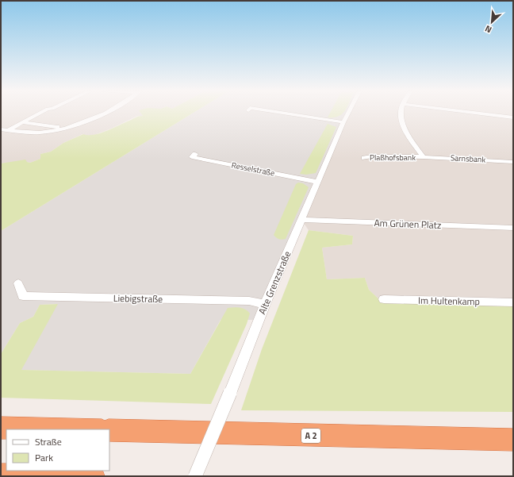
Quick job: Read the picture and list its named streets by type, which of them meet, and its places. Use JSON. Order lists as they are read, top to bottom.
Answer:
{
  "streets": {
    "highway": ["A 2"],
    "street": [
      "Plaßhofsbank",
      "Sarnsbank",
      "Resselstraße",
      "Am Grünen Platz",
      "Alte Grenzstraße",
      "Liebigstraße",
      "Im Hultenkamp"
    ]
  },
  "crossings": [
    ["Plaßhofsbank", "Sarnsbank"],
    ["Resselstraße", "Alte Grenzstraße"],
    ["Am Grünen Platz", "Alte Grenzstraße"],
    ["Alte Grenzstraße", "Liebigstraße"]
  ],
  "legend": ["Straße", "Park"],
  "north": "bottom left"
}
